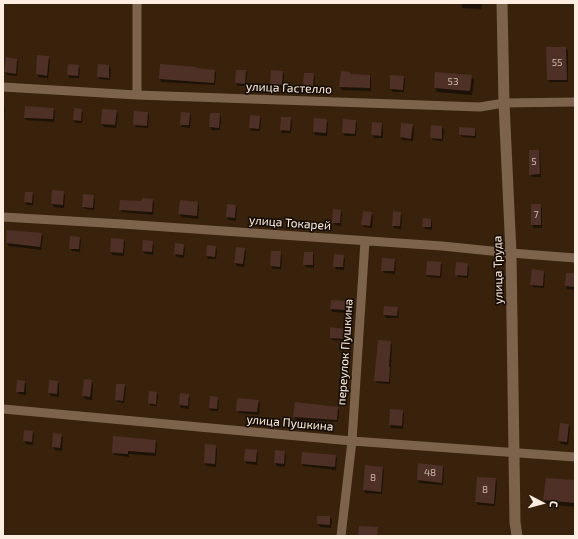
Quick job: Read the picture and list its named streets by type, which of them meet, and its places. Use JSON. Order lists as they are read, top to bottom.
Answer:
{
  "streets": {
    "street": [
      "улица Гастелло",
      "улица Токарей",
      "улица Труда",
      "переулок Пушкина",
      "улица Пушкина"
    ]
  },
  "crossings": [
    ["улица Гастелло", "улица Труда"],
    ["улица Токарей", "улица Труда"],
    ["улица Токарей", "переулок Пушкина"],
    ["улица Труда", "улица Пушкина"],
    ["переулок Пушкина", "улица Пушкина"]
  ],
  "house_numbers": [
    "55",
    "53",
    "5",
    "7",
    "48",
    "8",
    "8"
  ],
  "north": "right"
}
